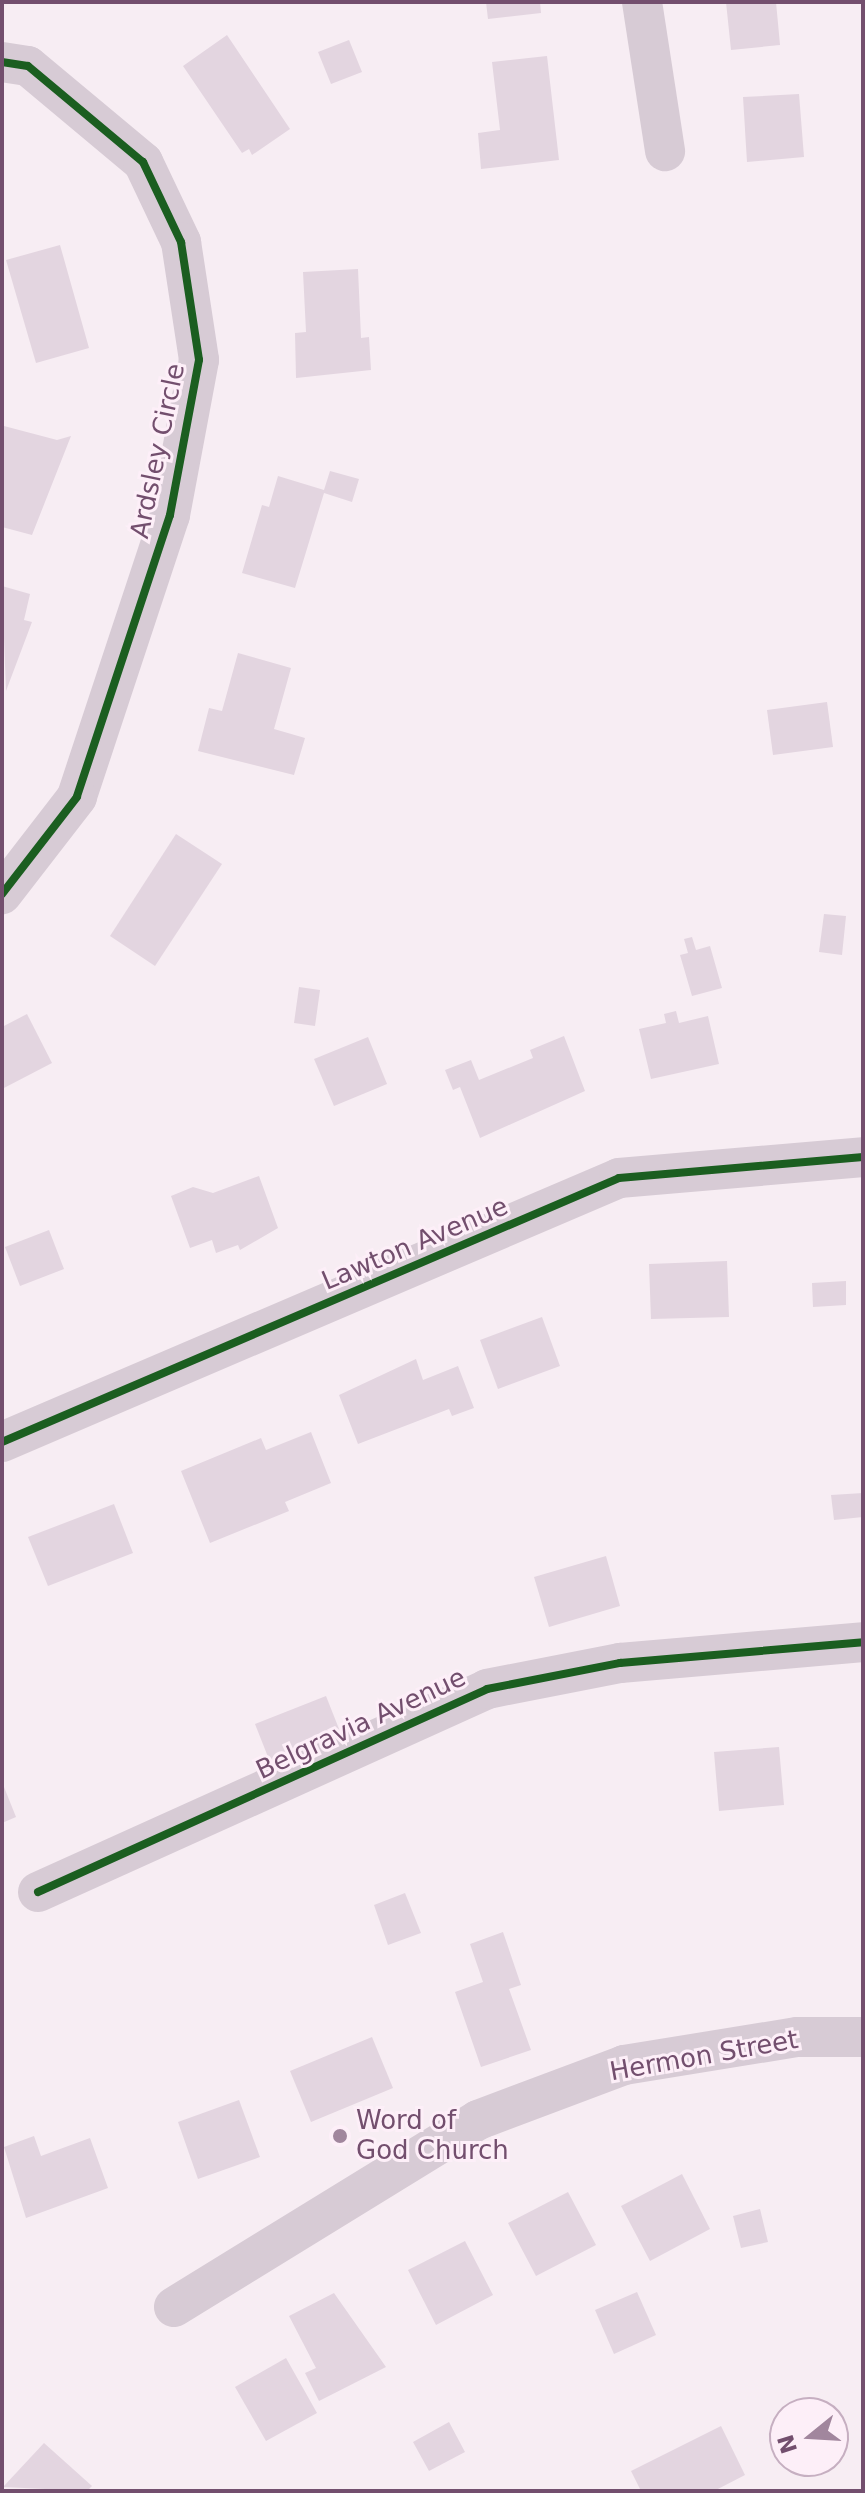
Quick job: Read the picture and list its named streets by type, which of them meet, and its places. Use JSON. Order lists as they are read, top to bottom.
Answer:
{
  "streets": {
    "street": [
      "Ardsley Circle",
      "Lawton Avenue",
      "Belgravia Avenue",
      "Hermon Street"
    ]
  },
  "places": ["Word of God Church"],
  "north": "left"
}
